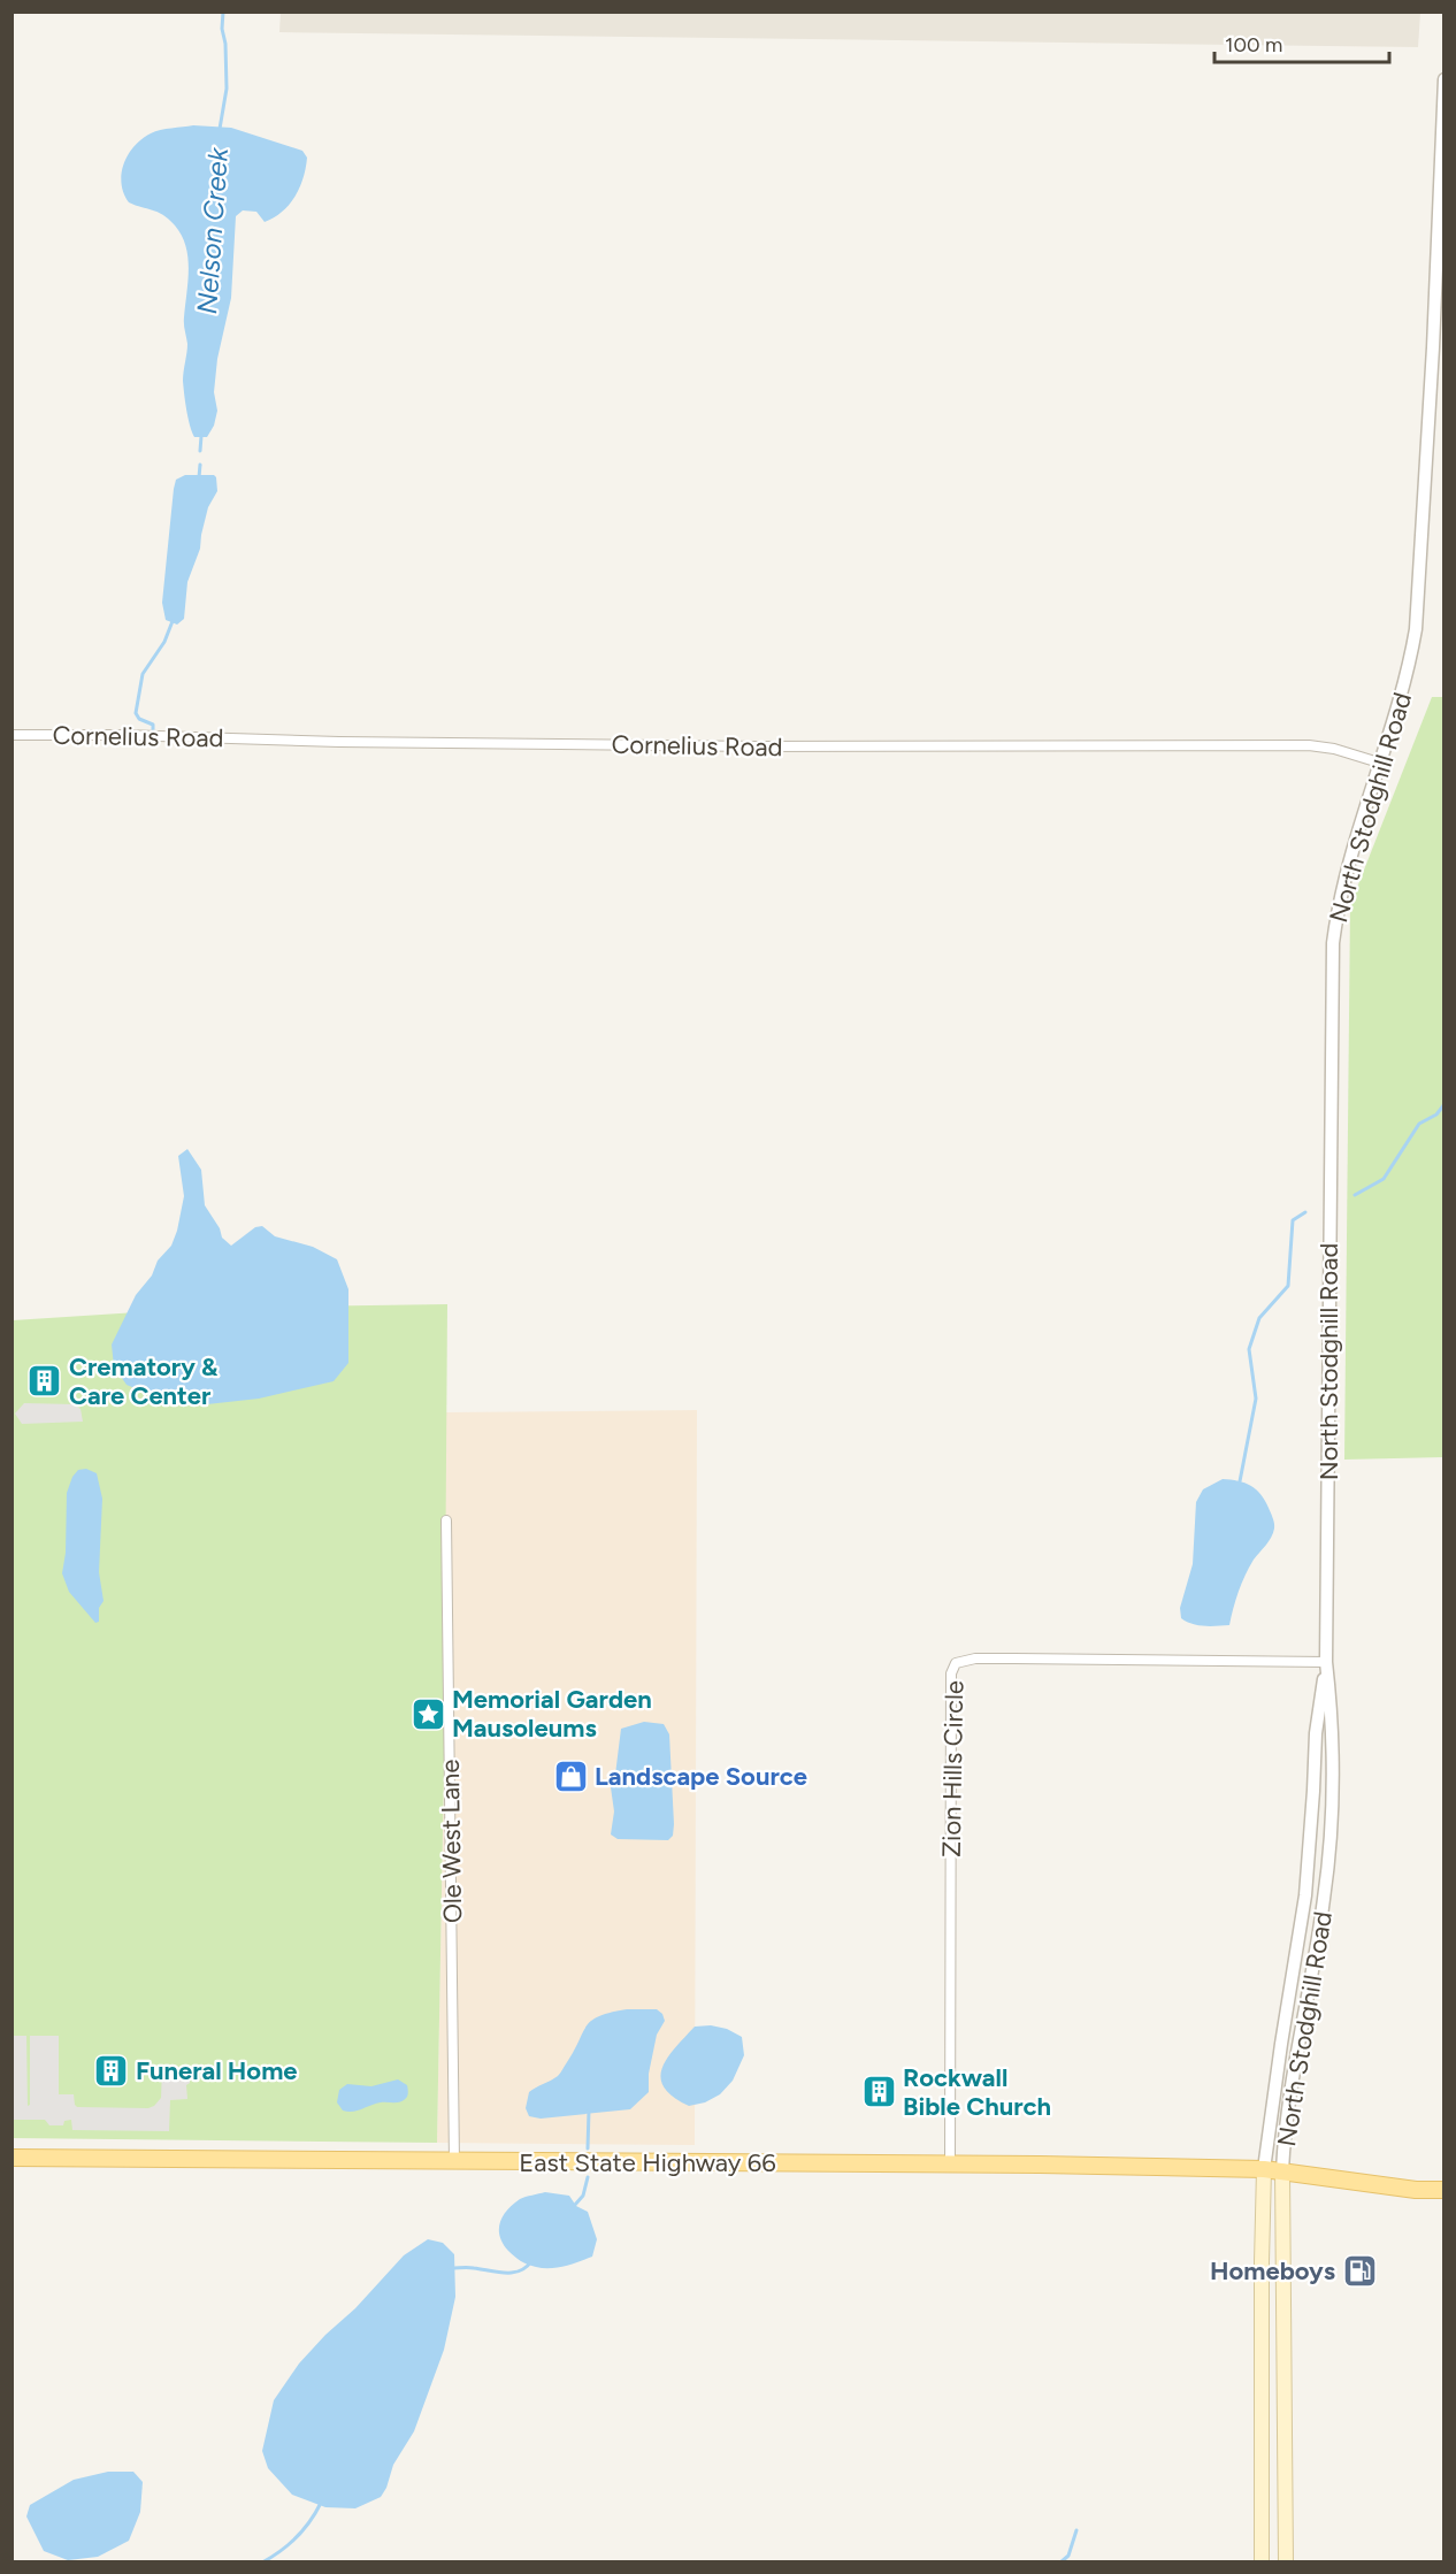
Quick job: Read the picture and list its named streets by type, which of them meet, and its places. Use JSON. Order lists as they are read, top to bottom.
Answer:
{
  "streets": {
    "main road": ["North Stodghill Road", "East State Highway 66"],
    "street": ["Cornelius Road", "Zion Hills Circle", "Ole West Lane"]
  },
  "crossings": [
    ["Cornelius Road", "North Stodghill Road"],
    ["North Stodghill Road", "Zion Hills Circle"],
    ["North Stodghill Road", "East State Highway 66"],
    ["Zion Hills Circle", "East State Highway 66"],
    ["Ole West Lane", "East State Highway 66"]
  ],
  "water": ["Nelson Creek"],
  "places": {
    "building": ["Crematory & Care Center", "Funeral Home", "Rockwall Bible Church"],
    "place": ["Memorial Garden Mausoleums"],
    "shop": ["Landscape Source"],
    "fuel station": ["Homeboys"]
  },
  "scale_bar": "100 m"
}
